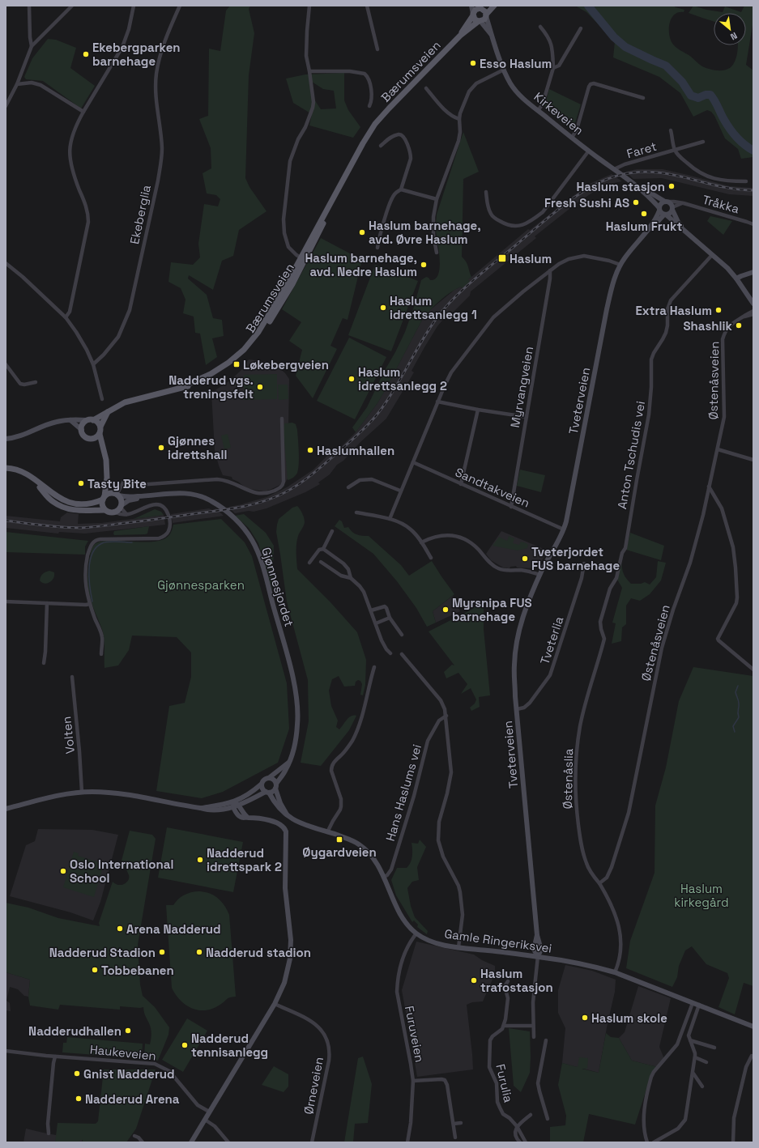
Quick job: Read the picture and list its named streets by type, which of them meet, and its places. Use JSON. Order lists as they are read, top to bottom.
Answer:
{
  "streets": {
    "main road": [
      "Bærumsveien",
      "Kirkeveien",
      "Tveterveien",
      "Gjønnesjordet",
      "Gamle Ringeriksvei"
    ],
    "street": [
      "Faret",
      "Tråkka",
      "Ekeberglia",
      "Østenåsveien",
      "Myrvangveien",
      "Anton Tschudis vei",
      "Sandtakveien",
      "Tveterlia",
      "Volten",
      "Østenåslia",
      "Hans Haslums vei",
      "Furuveien",
      "Haukeveien",
      "Furulia",
      "Ørneveien"
    ]
  },
  "crossings": [
    ["Bærumsveien", "Kirkeveien"],
    ["Kirkeveien", "Faret"],
    ["Kirkeveien", "Tråkka"],
    ["Kirkeveien", "Tveterveien"],
    ["Tråkka", "Tveterveien"],
    ["Østenåsveien", "Østenåslia"],
    ["Myrvangveien", "Sandtakveien"],
    ["Tveterveien", "Sandtakveien"],
    ["Tveterveien", "Tveterlia"],
    ["Tveterveien", "Gamle Ringeriksvei"],
    ["Anton Tschudis vei", "Østenåslia"],
    ["Gjønnesjordet", "Gamle Ringeriksvei"],
    ["Hans Haslums vei", "Gamle Ringeriksvei"],
    ["Gamle Ringeriksvei", "Furuveien"]
  ],
  "parks": ["Gjønnesparken", "Haslum kirkegård"],
  "places": {
    "other": [
      "Ekebergparken barnehage",
      "Esso Haslum",
      "Haslum stasjon",
      "Fresh Sushi AS",
      "Haslum Frukt",
      "Haslum barnehage, avd. Øvre Haslum",
      "Haslum barnehage, avd. Nedre Haslum",
      "Haslum idrettsanlegg 1",
      "Extra Haslum",
      "Shashlik",
      "Haslum idrettsanlegg 2",
      "Nadderud vgs. treningsfelt",
      "Gjønnes idrettshall",
      "Haslumhallen",
      "Tasty Bite",
      "Tveterjordet FUS barnehage",
      "Myrsnipa FUS barnehage",
      "Nadderud idrettspark 2",
      "Oslo International School",
      "Arena Nadderud",
      "Nadderud Stadion",
      "Nadderud stadion",
      "Tobbebanen",
      "Haslum trafostasjon",
      "Haslum skole",
      "Nadderudhallen",
      "Nadderud tennisanlegg",
      "Gnist Nadderud",
      "Nadderud Arena"
    ],
    "transit": ["Haslum", "Løkebergveien", "Øygardveien"]
  },
  "north": "bottom right"
}
